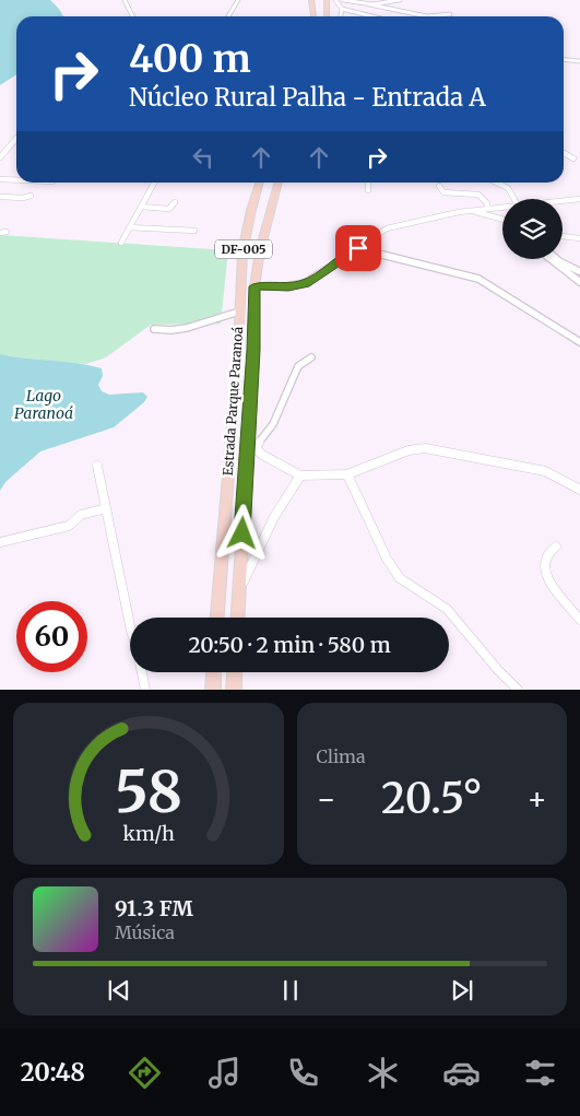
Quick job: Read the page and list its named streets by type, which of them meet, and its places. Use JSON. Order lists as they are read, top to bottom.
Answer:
{
  "streets": {
    "main road": ["DF-005", "Estrada Parque Paranoá"]
  },
  "water": ["Lago Paranoá"],
  "page": {
    "turn": ["400 m", "Núcleo Rural Palha - Entrada A"],
    "limit": "60",
    "trip": "20:50 · 2 min · 580 m",
    "tile": "Clima",
    "heat": ["−", "20.5°", "+"],
    "song": ["91.3 FM", "Música"],
    "tabs": "20:48",
    "gauge": ["58", "km/h"]
  }
}
